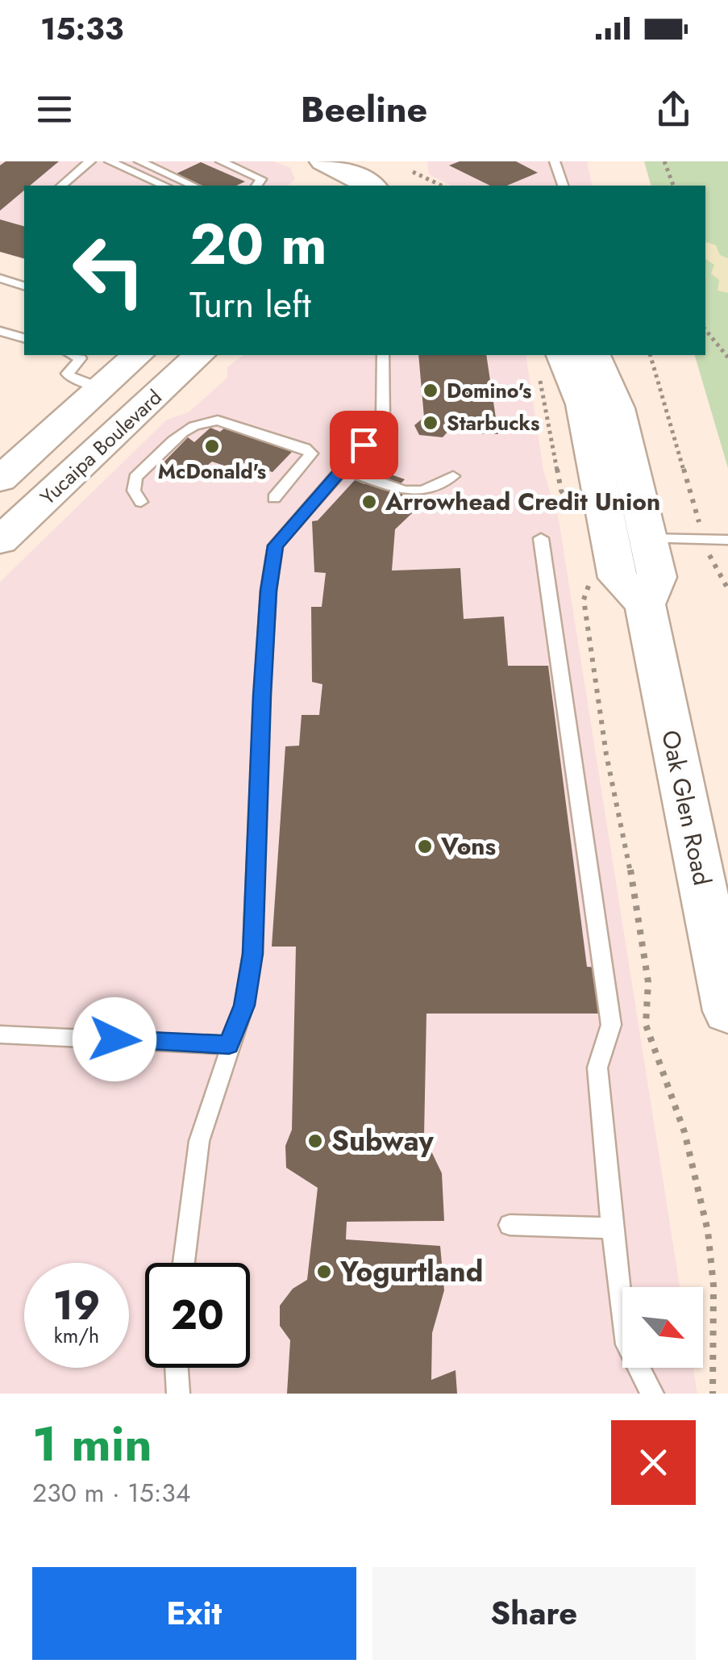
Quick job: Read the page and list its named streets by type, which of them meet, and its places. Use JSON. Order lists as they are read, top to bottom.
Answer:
{
  "streets": {
    "main road": ["Yucaipa Boulevard", "Oak Glen Road"]
  },
  "places": [
    "Domino's",
    "Starbucks",
    "McDonald's",
    "Arrowhead Credit Union",
    "Vons",
    "Subway",
    "Yogurtland"
  ],
  "north": "bottom right",
  "page": {
    "status": "15:33",
    "header": "Beeline",
    "turn": ["20 m", "Turn left"],
    "speed": "19 km/h",
    "limit": "20",
    "heading": ["1 min", "230 m · 15:34"],
    "buttons": ["Exit", "Share"]
  }
}
